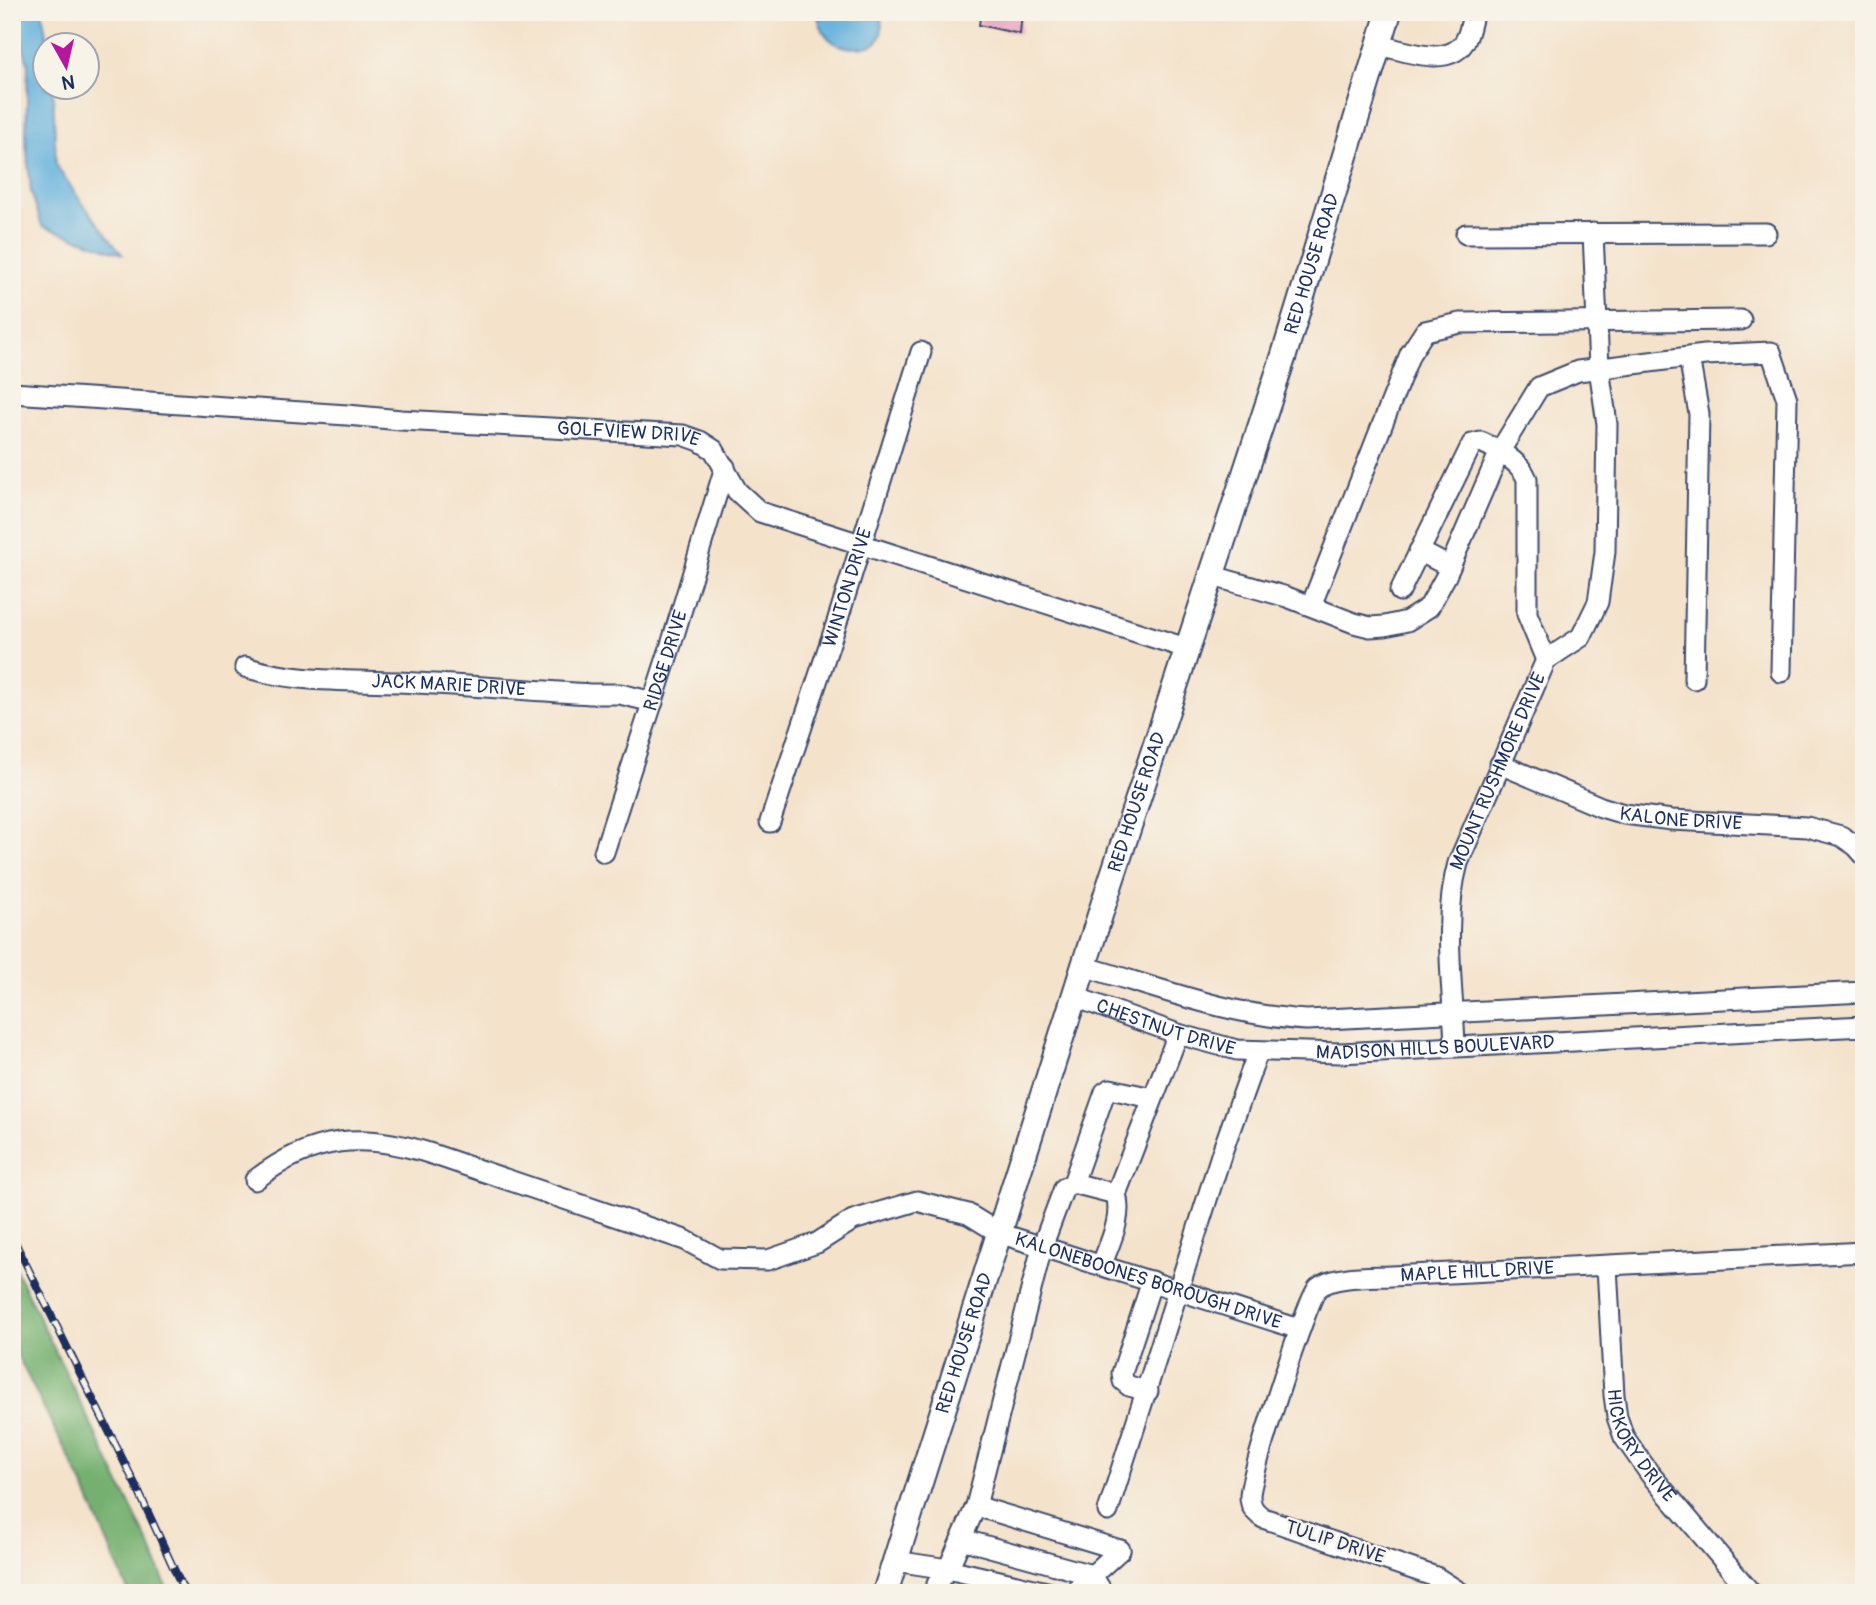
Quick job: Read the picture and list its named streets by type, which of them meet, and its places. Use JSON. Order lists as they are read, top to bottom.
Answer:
{
  "streets": {
    "main road": ["RED HOUSE ROAD"],
    "street": [
      "GOLFVIEW DRIVE",
      "WINTON DRIVE",
      "RIDGE DRIVE",
      "JACK MARIE DRIVE",
      "MOUNT RUSHMORE DRIVE",
      "KALONE DRIVE",
      "CHESTNUT DRIVE",
      "MADISON HILLS BOULEVARD",
      "MAPLE HILL DRIVE",
      "KALONEBOONES BOROUGH DRIVE",
      "HICKORY DRIVE",
      "TULIP DRIVE"
    ]
  },
  "crossings": [
    ["RED HOUSE ROAD", "GOLFVIEW DRIVE"],
    ["RED HOUSE ROAD", "CHESTNUT DRIVE"],
    ["RED HOUSE ROAD", "MADISON HILLS BOULEVARD"],
    ["RED HOUSE ROAD", "KALONEBOONES BOROUGH DRIVE"],
    ["GOLFVIEW DRIVE", "WINTON DRIVE"],
    ["GOLFVIEW DRIVE", "RIDGE DRIVE"],
    ["RIDGE DRIVE", "JACK MARIE DRIVE"],
    ["MOUNT RUSHMORE DRIVE", "KALONE DRIVE"],
    ["MOUNT RUSHMORE DRIVE", "MADISON HILLS BOULEVARD"],
    ["CHESTNUT DRIVE", "MADISON HILLS BOULEVARD"],
    ["MAPLE HILL DRIVE", "KALONEBOONES BOROUGH DRIVE"],
    ["MAPLE HILL DRIVE", "HICKORY DRIVE"],
    ["MAPLE HILL DRIVE", "TULIP DRIVE"]
  ],
  "north": "bottom"
}
